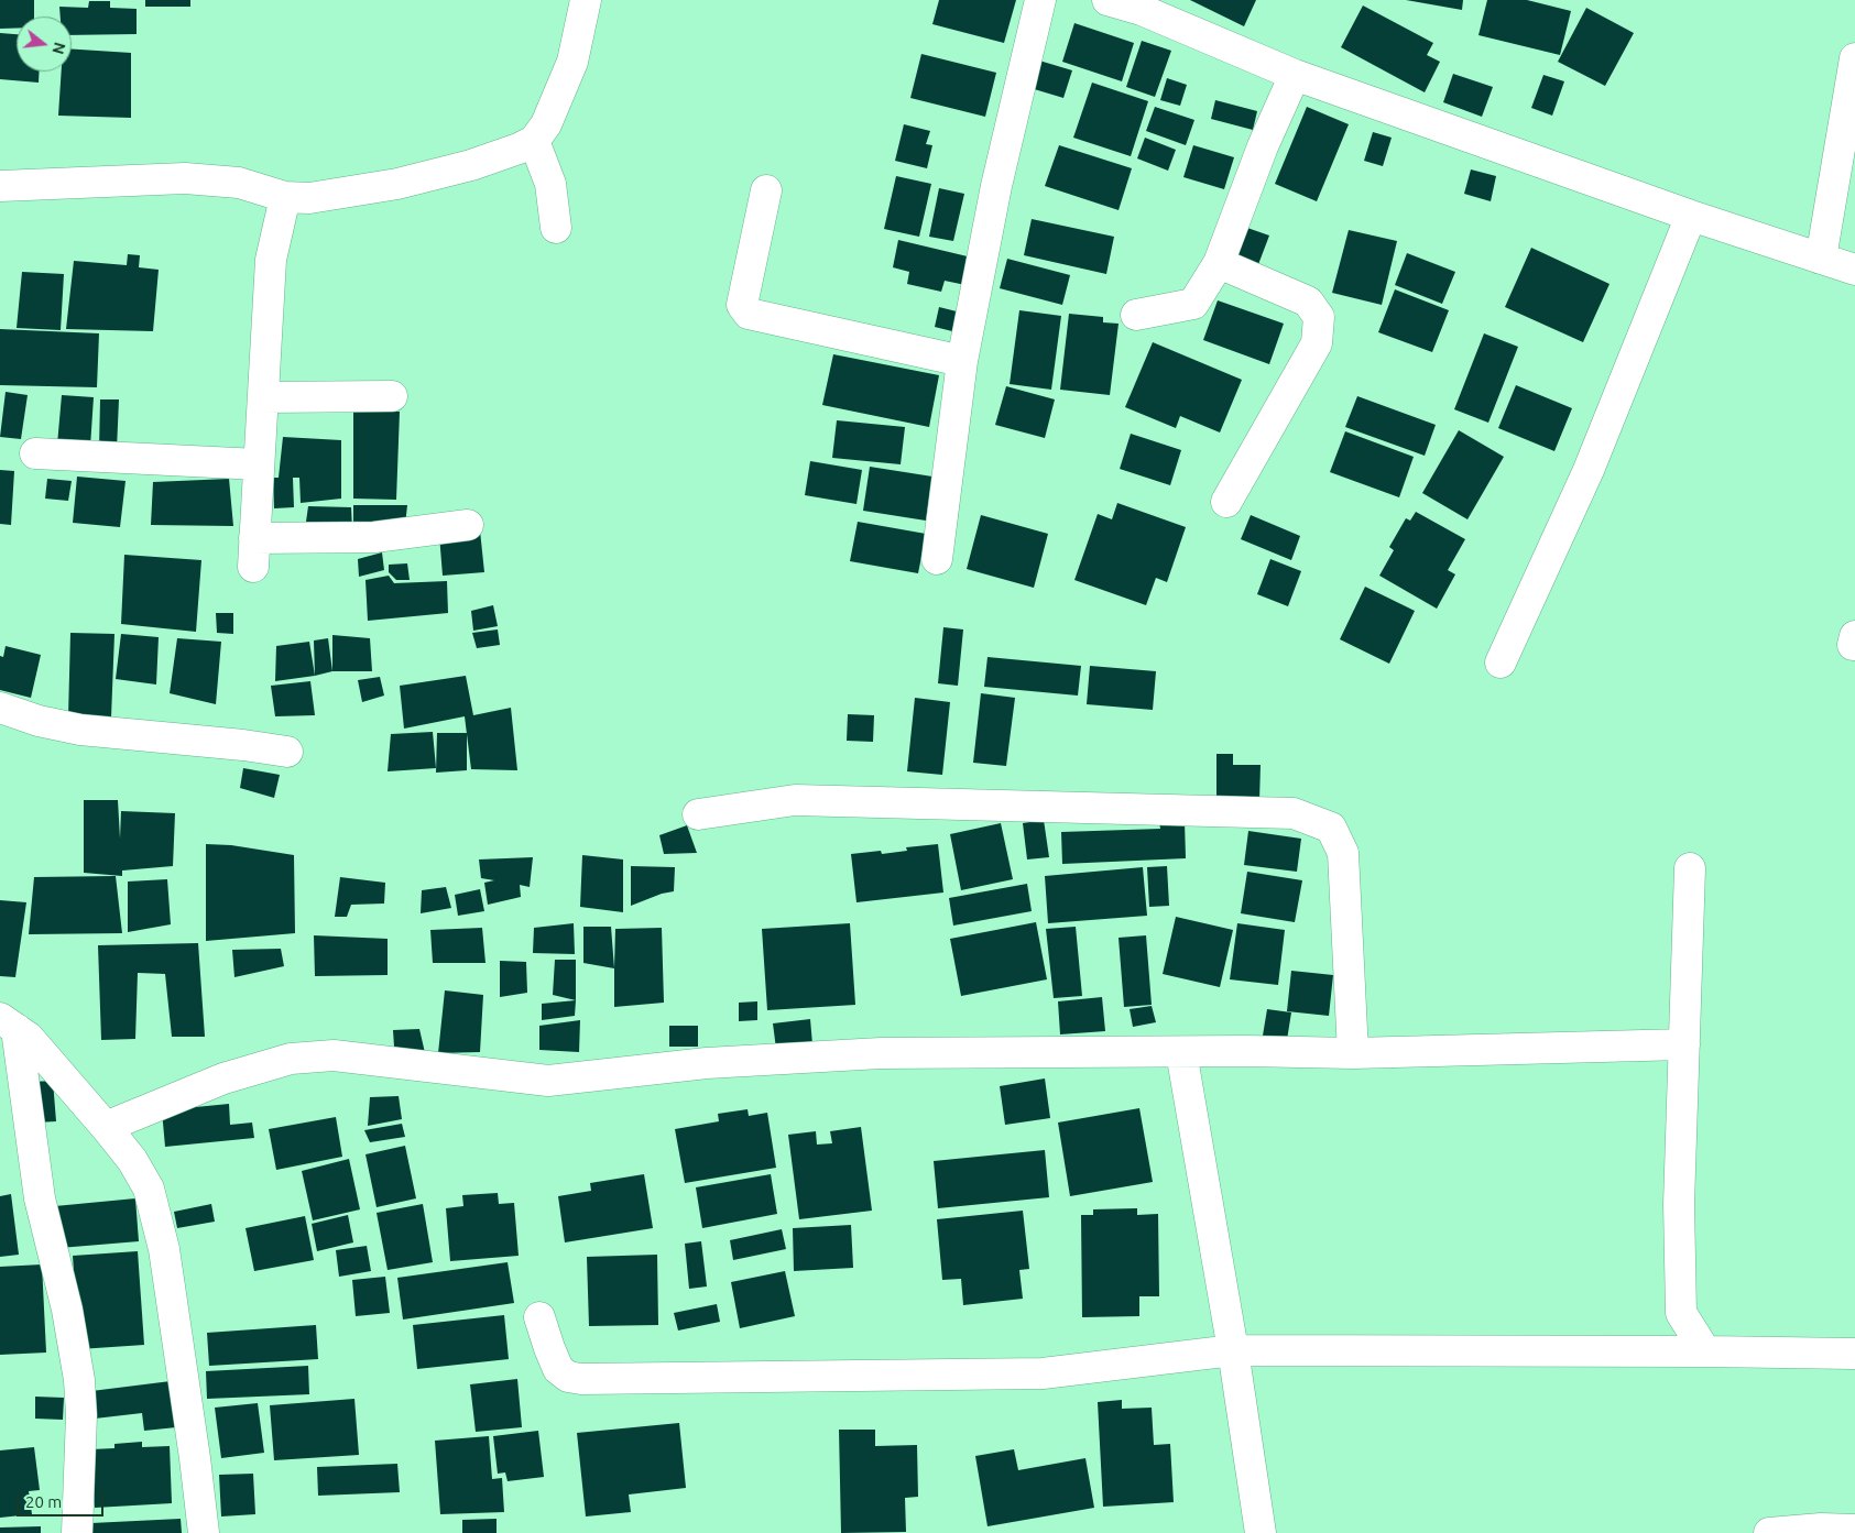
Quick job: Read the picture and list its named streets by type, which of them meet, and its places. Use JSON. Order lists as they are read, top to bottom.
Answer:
{
  "scale_bar": "20 m",
  "north": "right"
}
